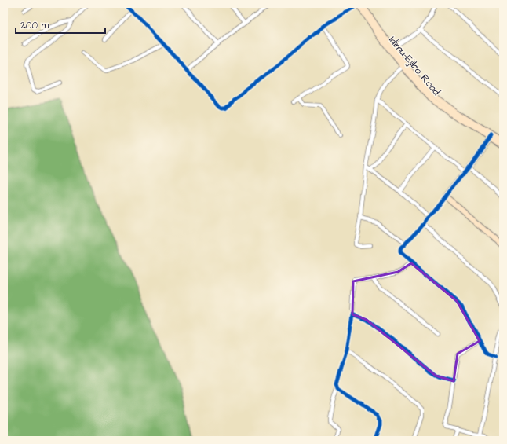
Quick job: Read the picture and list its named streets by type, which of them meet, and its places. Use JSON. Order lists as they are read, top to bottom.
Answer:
{
  "streets": {
    "main road": ["Idimu-Ejibo Road"]
  },
  "scale_bar": "200 m"
}
